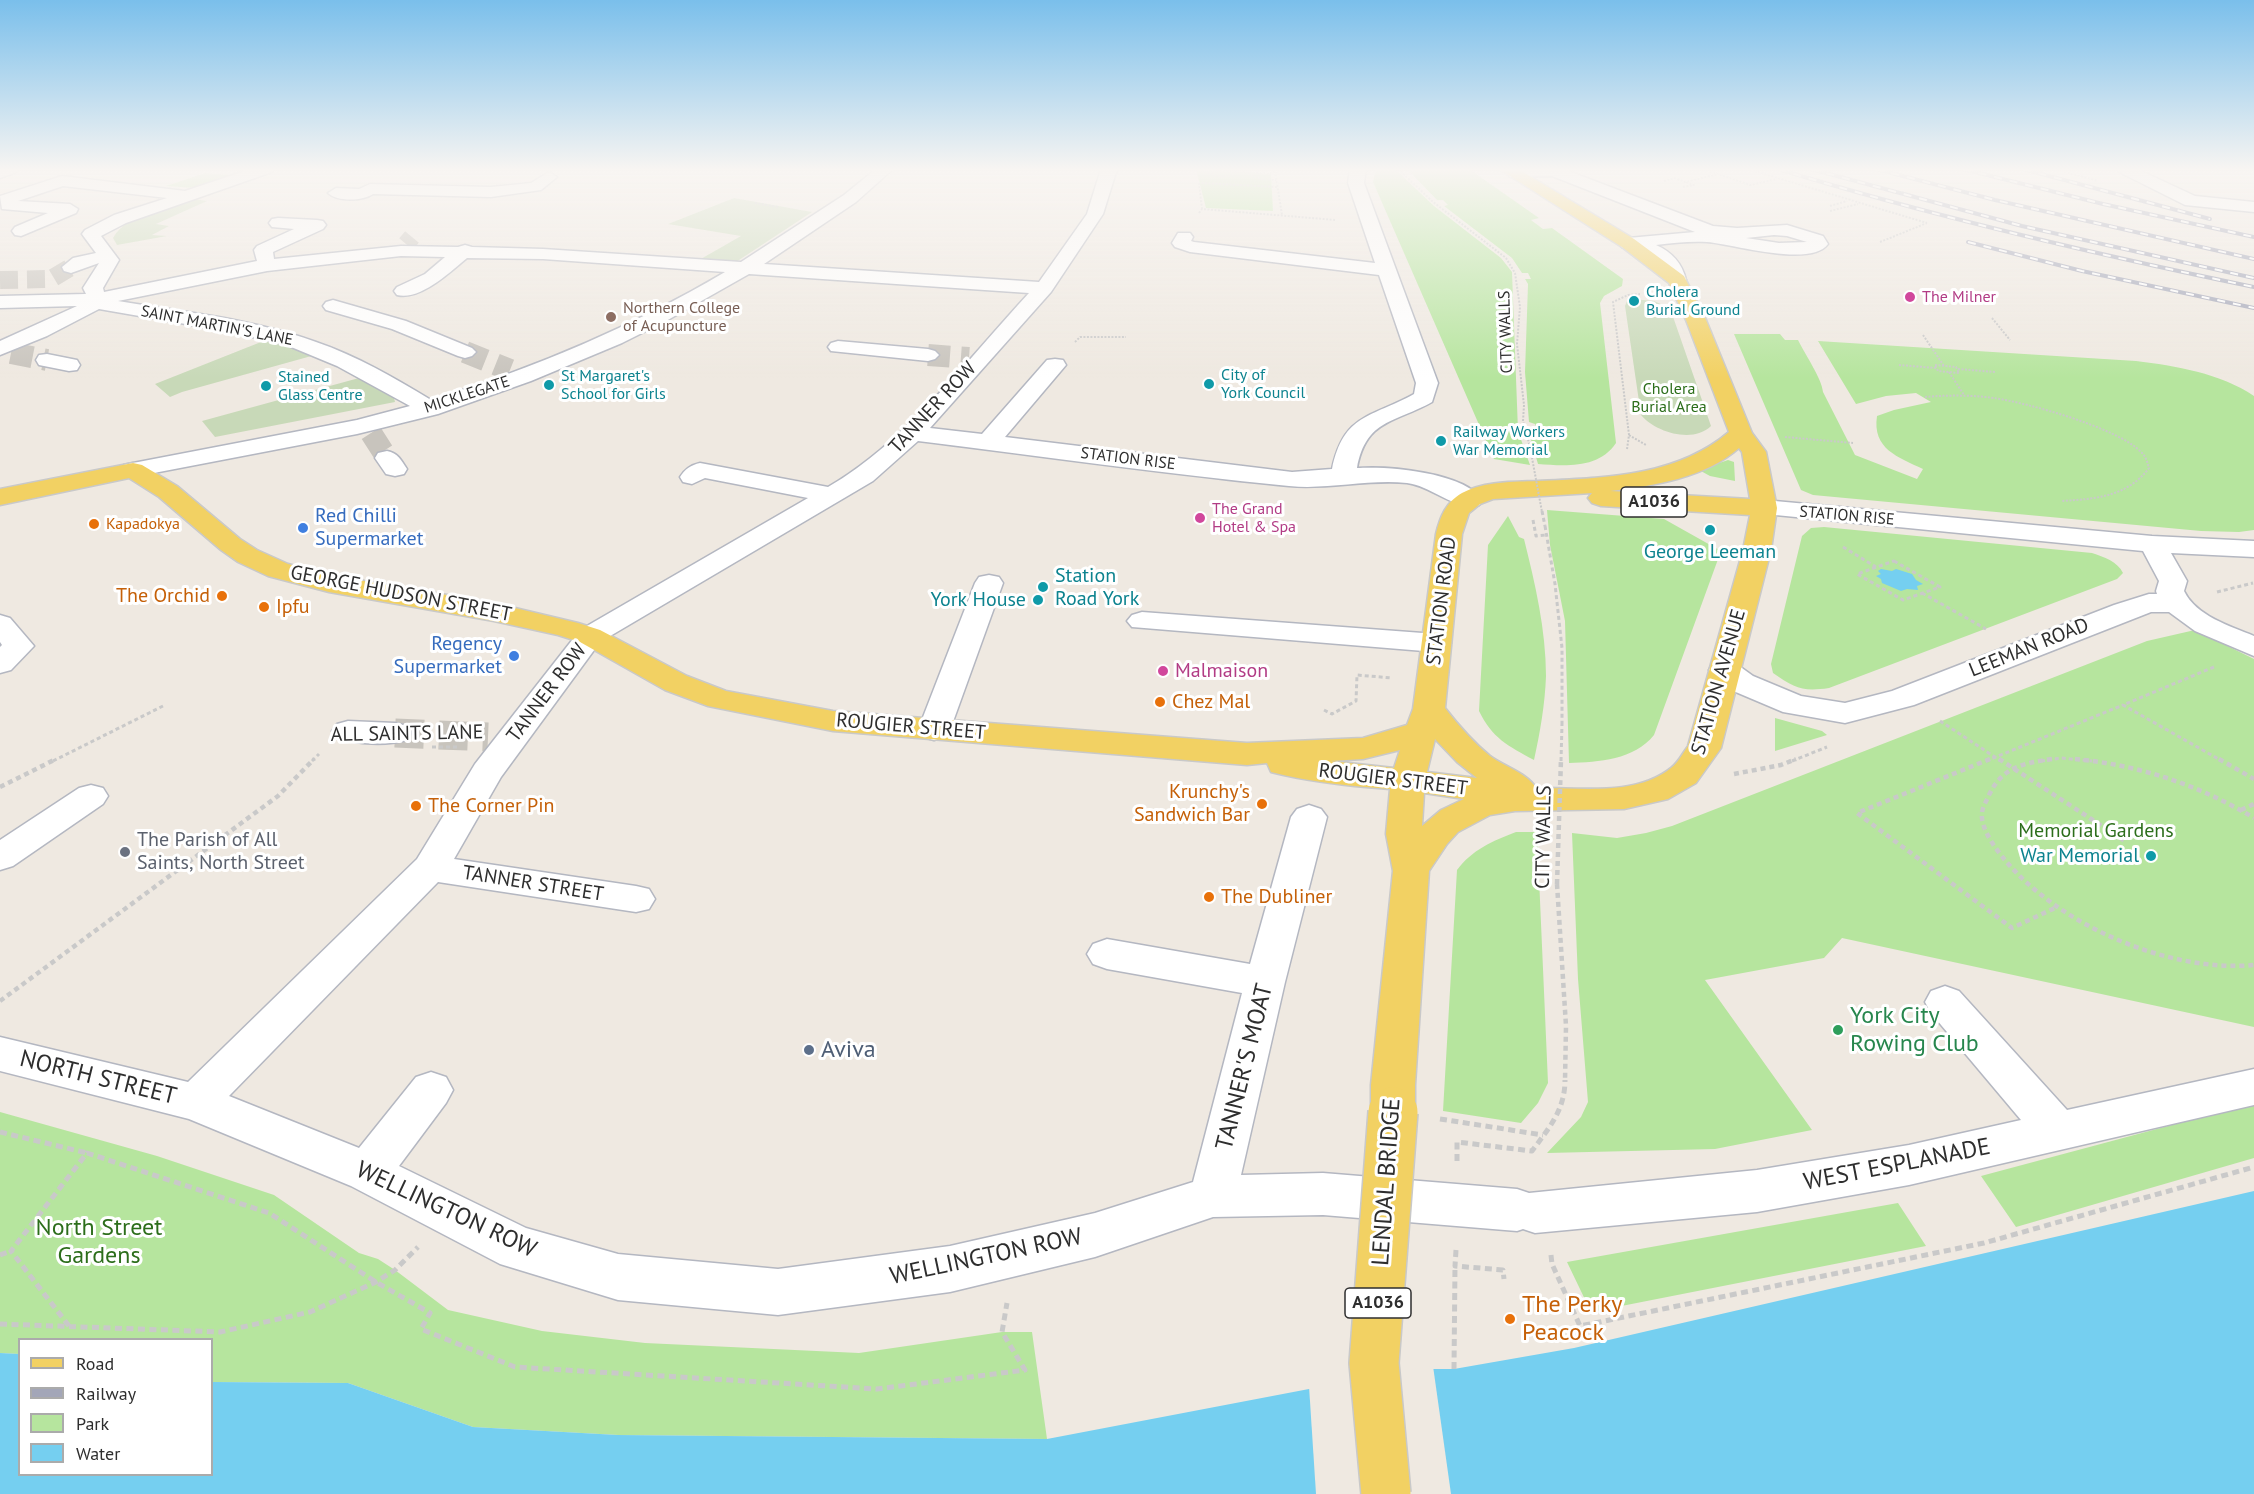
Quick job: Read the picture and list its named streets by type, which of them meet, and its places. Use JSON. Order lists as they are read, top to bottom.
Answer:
{
  "streets": {
    "main road": [
      "MICKLEGATE",
      "STATION RISE",
      "A1036",
      "GEORGE HUDSON STREET",
      "STATION ROAD",
      "STATION AVENUE",
      "ROUGIER STREET",
      "LENDAL BRIDGE"
    ],
    "street": [
      "SAINT MARTIN'S LANE",
      "TANNER ROW",
      "LEEMAN ROAD",
      "TANNER STREET",
      "TANNER'S MOAT",
      "NORTH STREET",
      "WEST ESPLANADE",
      "WELLINGTON ROW"
    ],
    "path": ["CITY WALLS", "ALL SAINTS LANE"]
  },
  "crossings": [
    ["SAINT MARTIN'S LANE", "MICKLEGATE"],
    ["MICKLEGATE", "GEORGE HUDSON STREET"],
    ["TANNER ROW", "STATION RISE"],
    ["TANNER ROW", "GEORGE HUDSON STREET"],
    ["TANNER ROW", "ROUGIER STREET"],
    ["TANNER ROW", "ALL SAINTS LANE"],
    ["TANNER ROW", "TANNER STREET"],
    ["TANNER ROW", "NORTH STREET"],
    ["TANNER ROW", "WELLINGTON ROW"],
    ["STATION RISE", "A1036"],
    ["STATION RISE", "STATION ROAD"],
    ["STATION RISE", "STATION AVENUE"],
    ["A1036", "STATION ROAD"],
    ["A1036", "STATION AVENUE"],
    ["A1036", "ROUGIER STREET"],
    ["GEORGE HUDSON STREET", "ROUGIER STREET"],
    ["STATION ROAD", "STATION AVENUE"],
    ["STATION ROAD", "ROUGIER STREET"],
    ["STATION ROAD", "LENDAL BRIDGE"],
    ["LEEMAN ROAD", "STATION AVENUE"],
    ["STATION AVENUE", "ROUGIER STREET"],
    ["TANNER'S MOAT", "WEST ESPLANADE"],
    ["TANNER'S MOAT", "WELLINGTON ROW"],
    ["NORTH STREET", "WELLINGTON ROW"],
    ["WEST ESPLANADE", "WELLINGTON ROW"]
  ],
  "parks": ["Cholera Burial Area", "Memorial Gardens", "North Street Gardens"],
  "places": [
    "The Milner",
    "Cholera Burial Ground",
    "Northern College of Acupuncture",
    "City of York Council",
    "St Margaret's School for Girls",
    "Stained Glass Centre",
    "Railway Workers War Memorial",
    "The Grand Hotel & Spa",
    "Kapadokya",
    "Red Chilli Supermarket",
    "George Leeman",
    "Station Road York",
    "The Orchid",
    "York House",
    "Ipfu",
    "Regency Supermarket",
    "Malmaison",
    "Chez Mal",
    "Krunchy's Sandwich Bar",
    "The Corner Pin",
    "The Parish of All Saints, North Street",
    "War Memorial",
    "The Dubliner",
    "York City Rowing Club",
    "Aviva",
    "The Perky Peacock"
  ],
  "legend": [
    "Road",
    "Railway",
    "Park",
    "Water"
  ]
}
